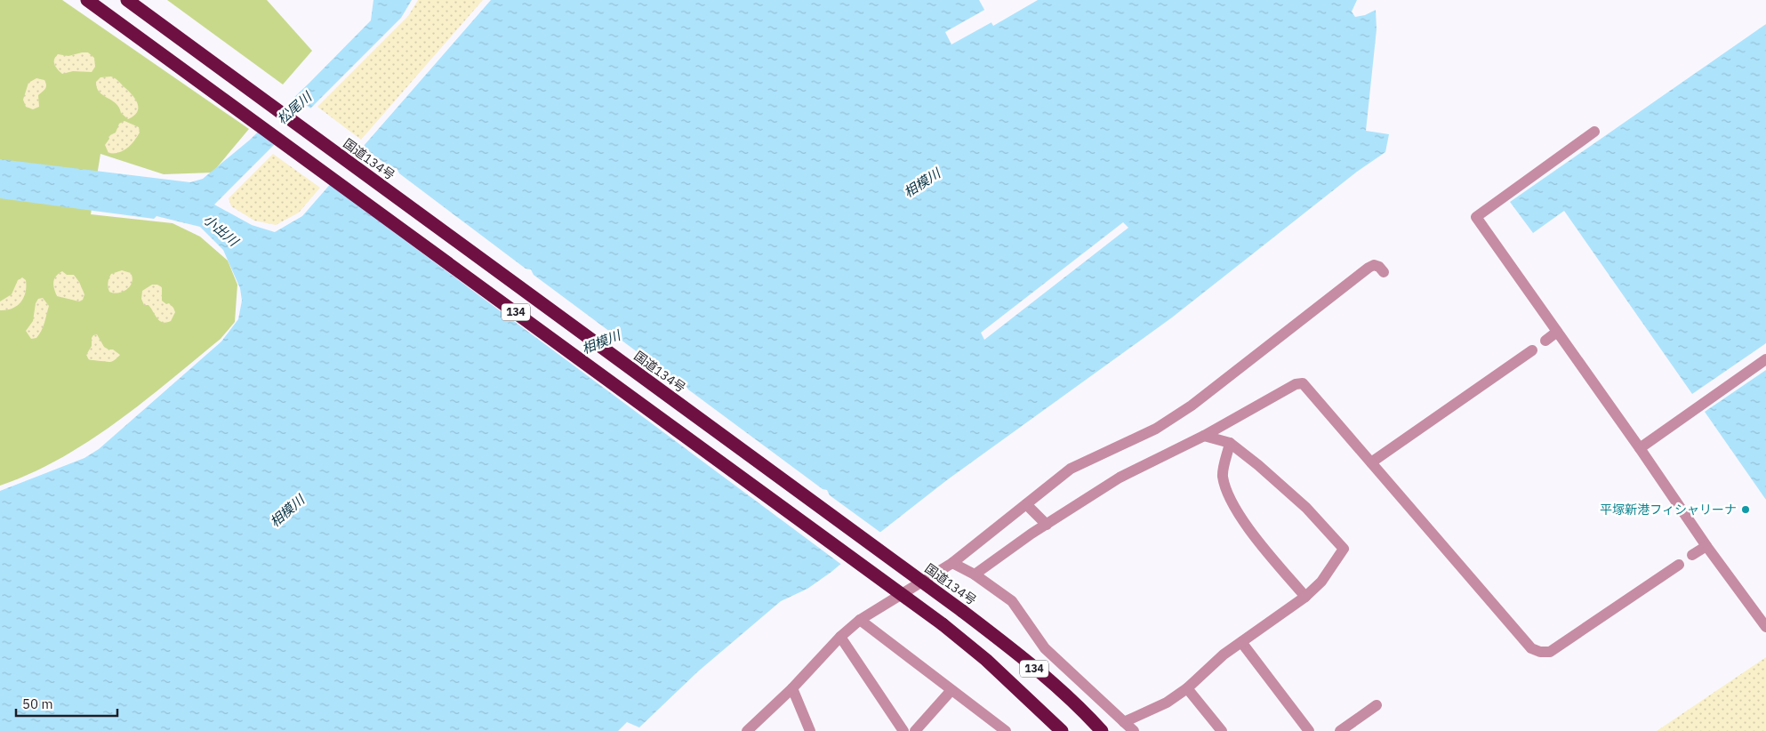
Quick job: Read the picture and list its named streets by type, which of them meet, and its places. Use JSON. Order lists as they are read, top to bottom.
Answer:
{
  "streets": {
    "highway": ["国道134号", "134"]
  },
  "water": ["松尾川", "相模川", "小出川"],
  "places": ["平塚新港フィシャリーナ"],
  "scale_bar": "50 m"
}
